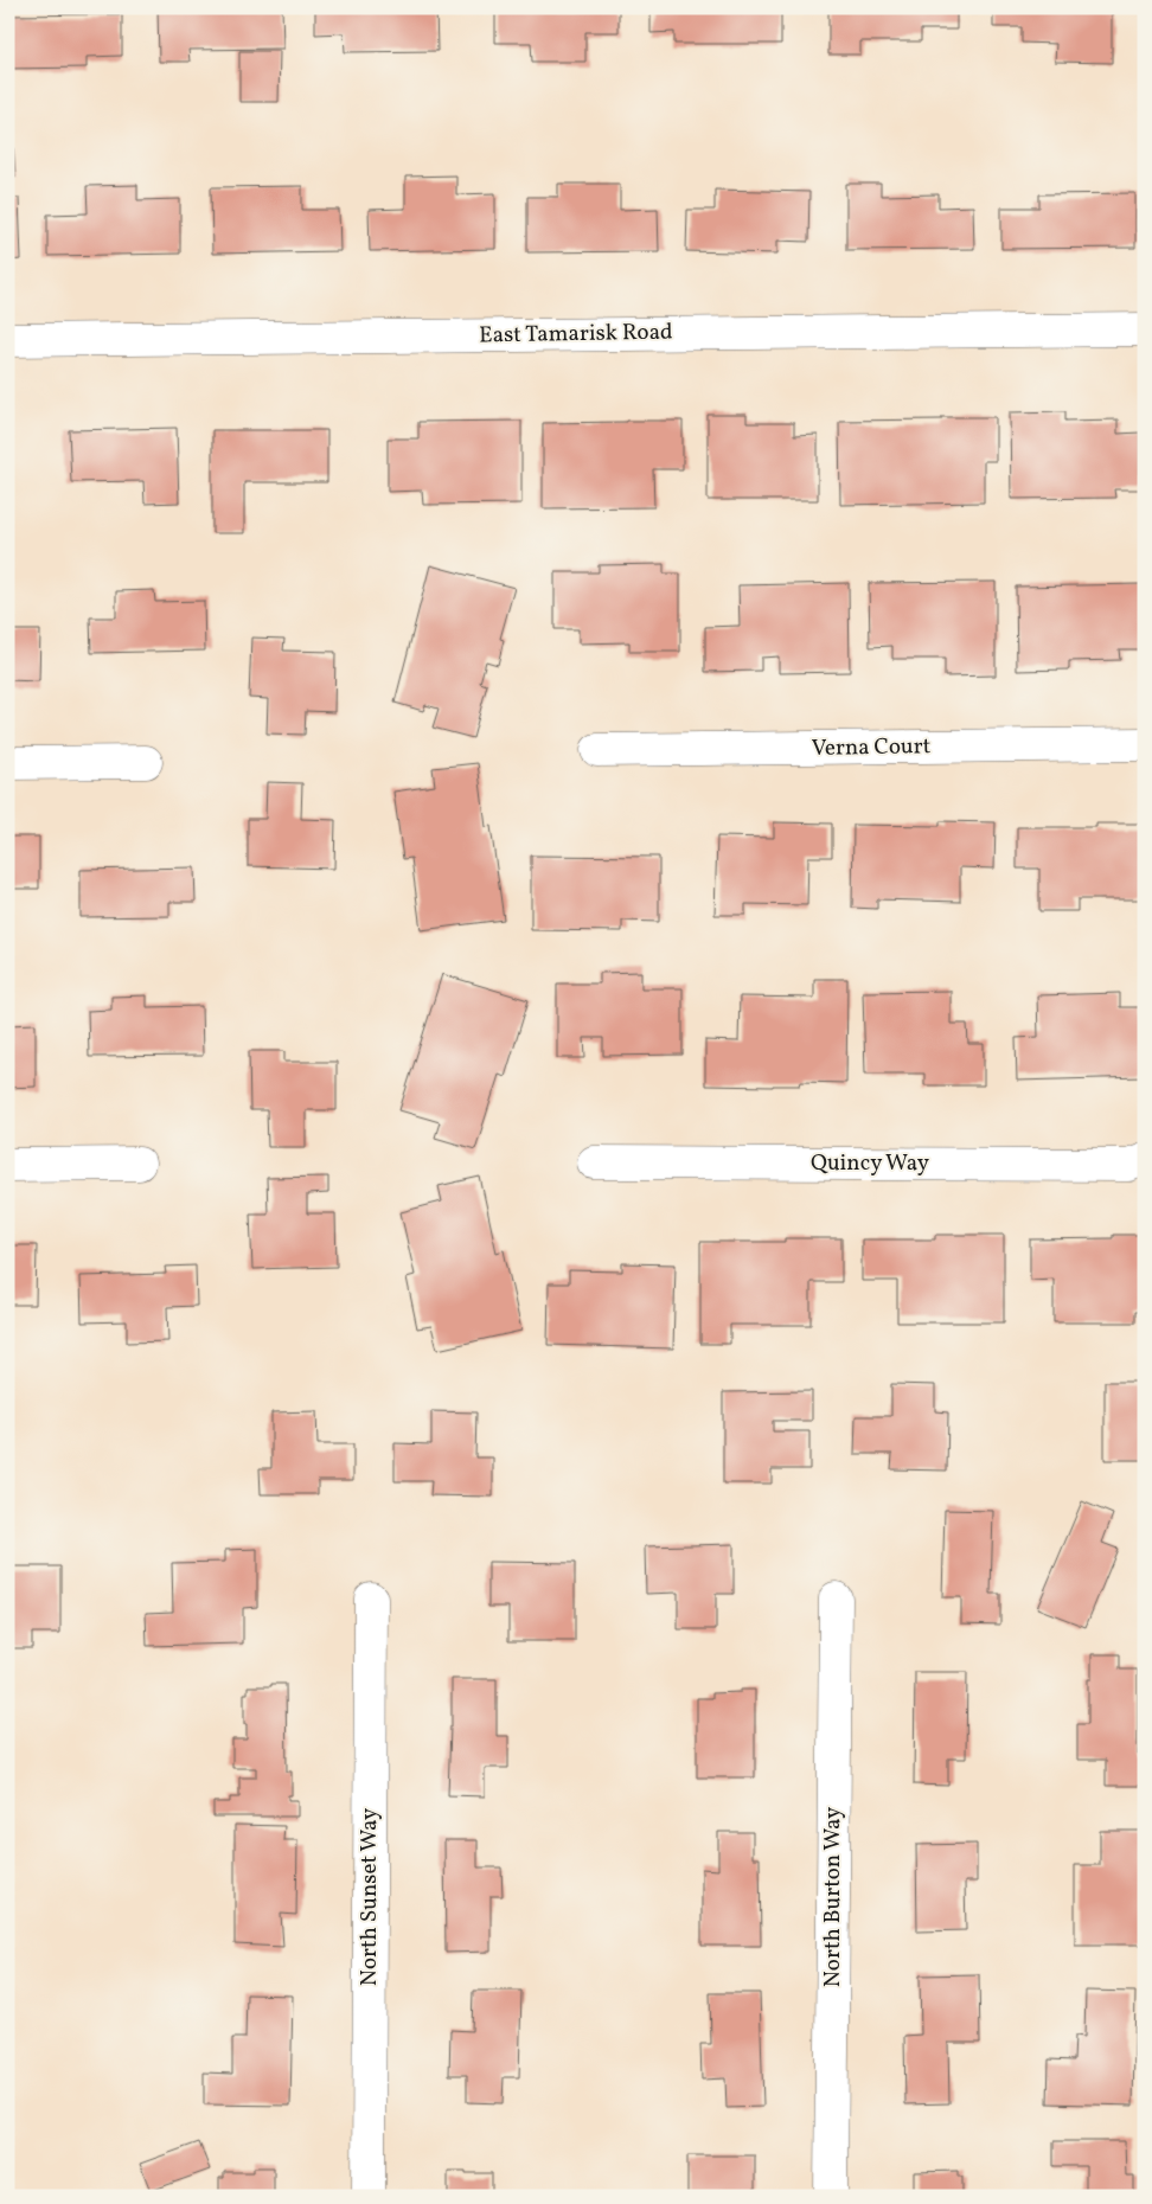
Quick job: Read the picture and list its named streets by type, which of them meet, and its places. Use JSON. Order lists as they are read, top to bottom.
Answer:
{
  "streets": {
    "street": [
      "East Tamarisk Road",
      "Verna Court",
      "Quincy Way",
      "North Sunset Way",
      "North Burton Way"
    ]
  }
}
